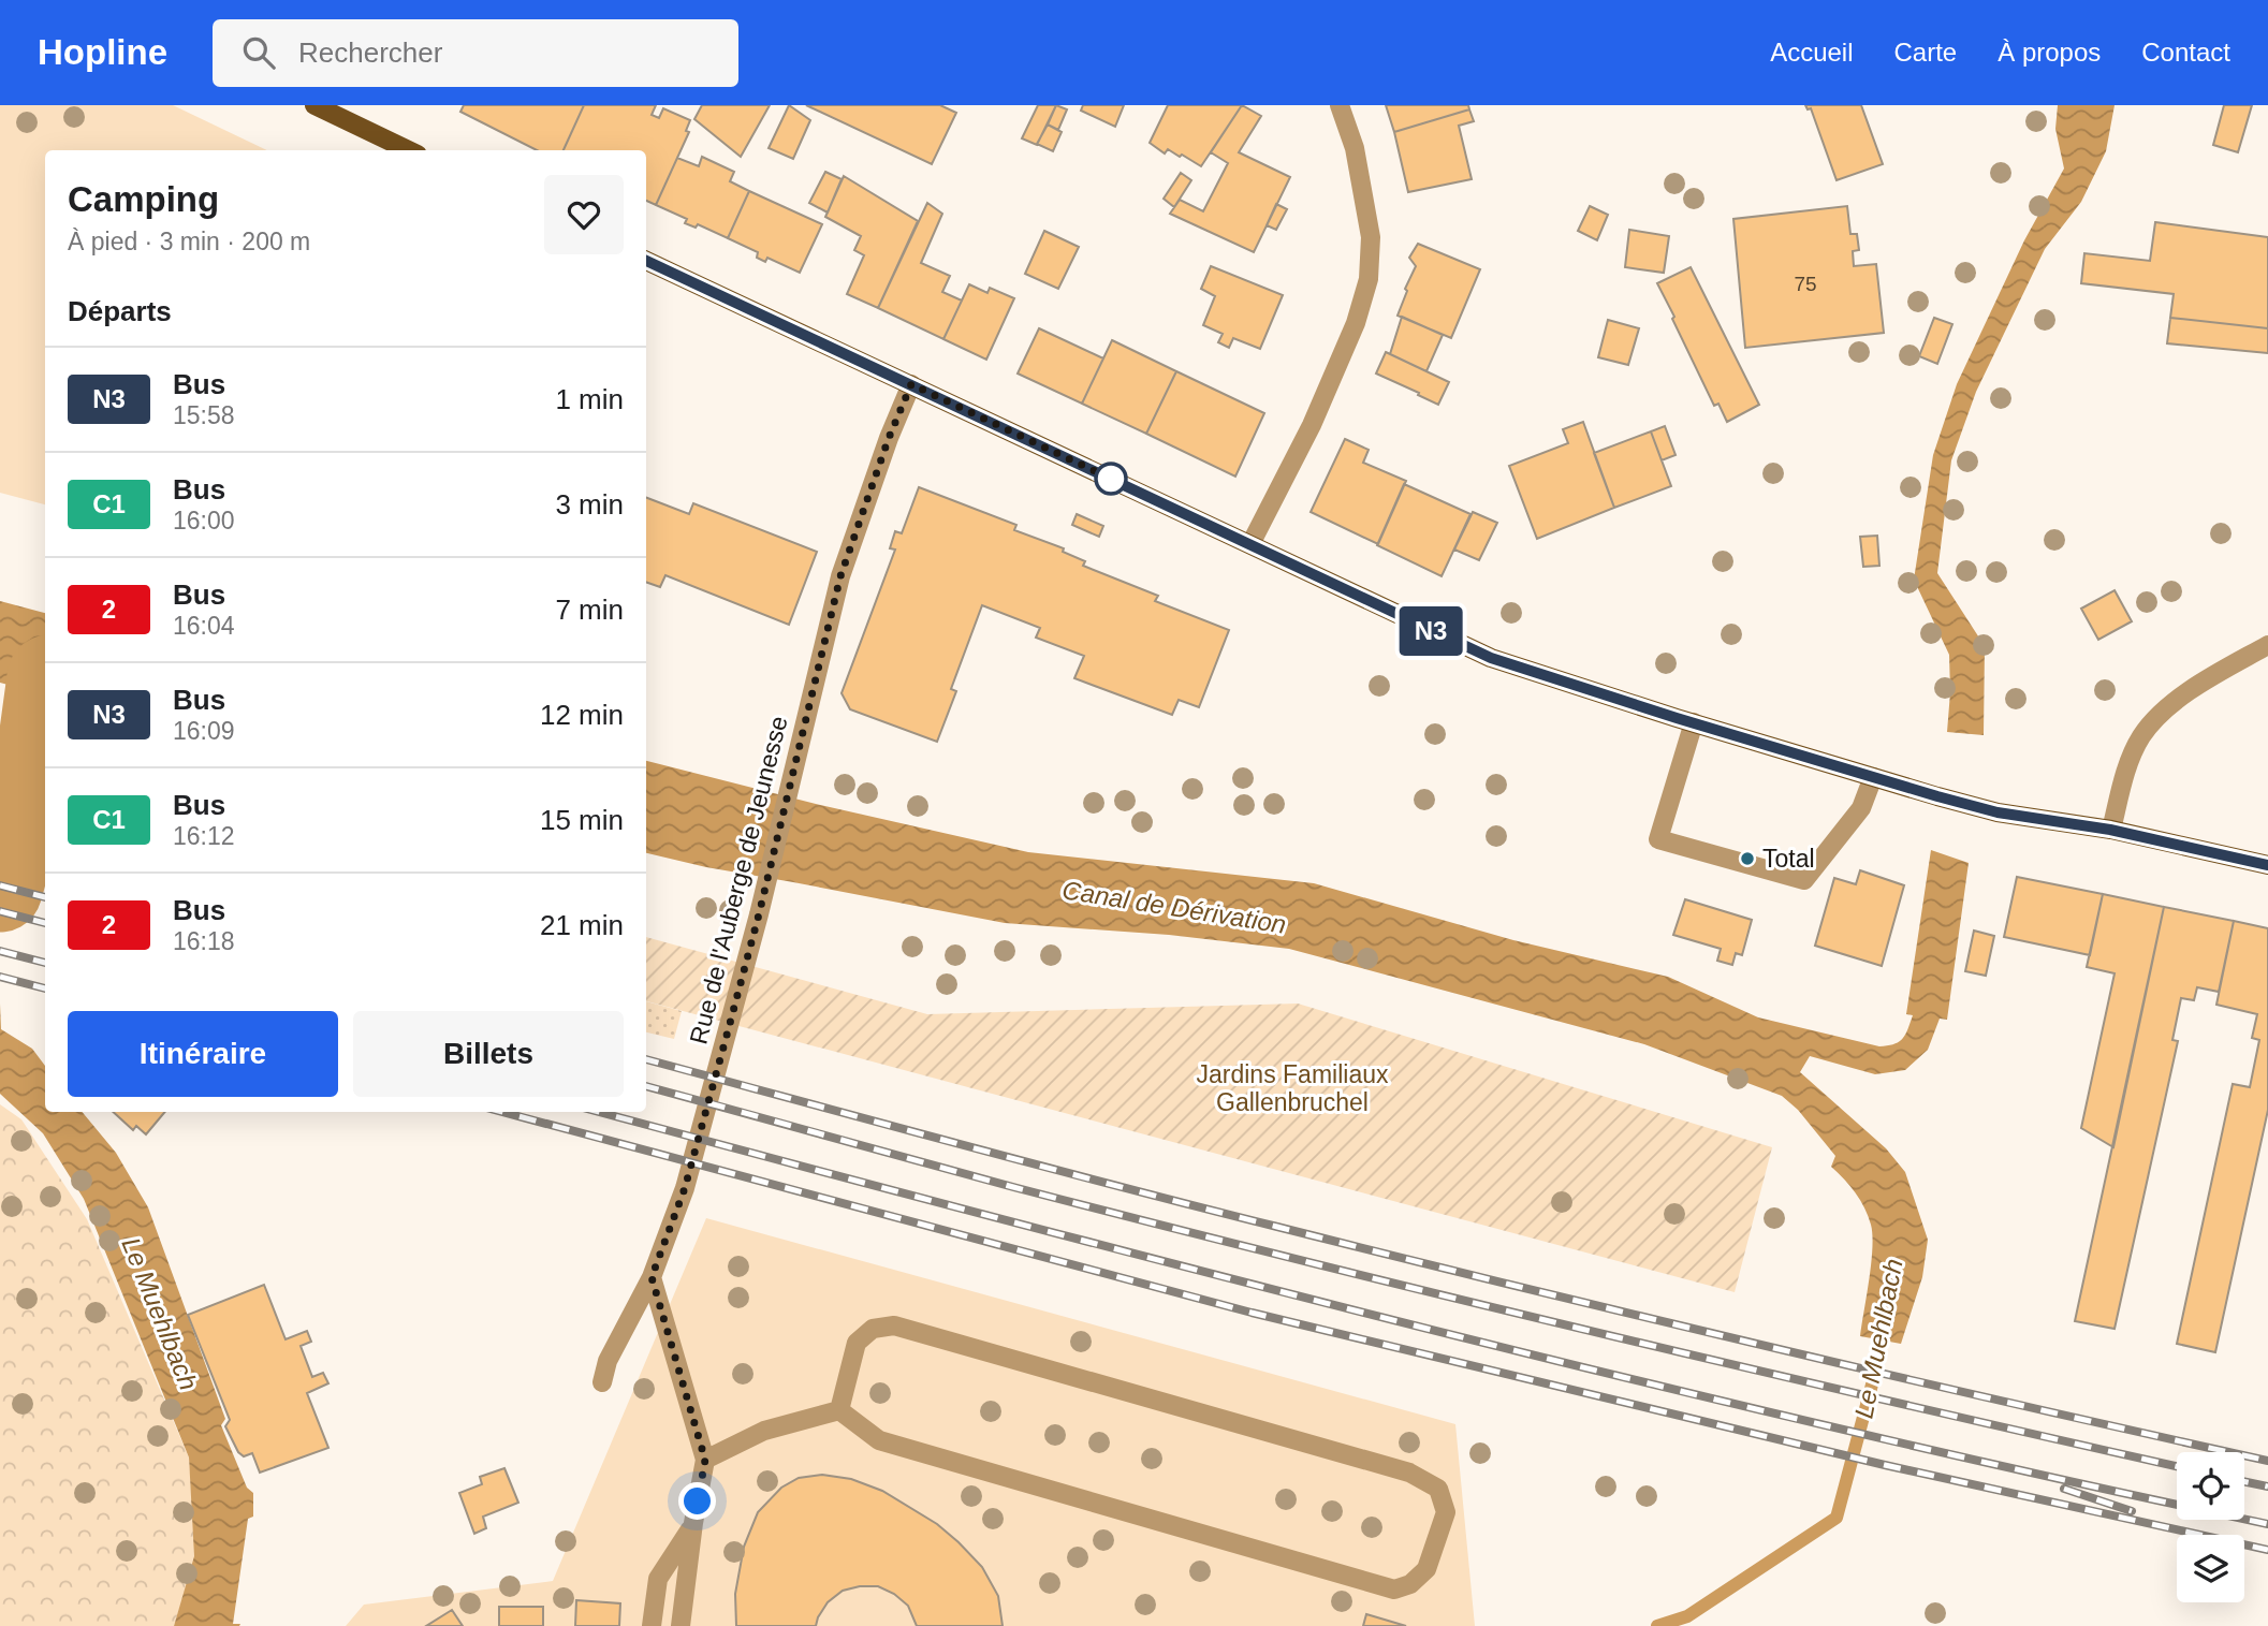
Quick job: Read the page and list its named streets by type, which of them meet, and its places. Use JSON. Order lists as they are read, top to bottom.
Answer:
{
  "streets": {
    "street": ["Rue de l'Auberge de Jeunesse"]
  },
  "water": ["Canal de Dérivation", "Le Muehlbach"],
  "parks": ["Jardins Familiaux Gallenbruchel"],
  "places": ["Total"],
  "lines": ["bus line N3"],
  "house_numbers": ["75"],
  "page": {
    "header": "Hopline",
    "search": "Rechercher",
    "nav": [
      "Accueil",
      "Carte",
      "À propos",
      "Contact"
    ],
    "on_map": "N3",
    "heading": [
      ["Camping", "À pied · 3 min · 200 m"],
      "Départs"
    ],
    "list": [
      {
        "mark": "N3",
        "name": "Bus",
        "note": "15:58",
        "value": "1 min"
      },
      {
        "mark": "C1",
        "name": "Bus",
        "note": "16:00",
        "value": "3 min"
      },
      {
        "mark": "2",
        "name": "Bus",
        "note": "16:04",
        "value": "7 min"
      },
      {
        "mark": "N3",
        "name": "Bus",
        "note": "16:09",
        "value": "12 min"
      },
      {
        "mark": "C1",
        "name": "Bus",
        "note": "16:12",
        "value": "15 min"
      },
      {
        "mark": "2",
        "name": "Bus",
        "note": "16:18",
        "value": "21 min"
      }
    ],
    "buttons": ["Itinéraire", "Billets"]
  }
}
